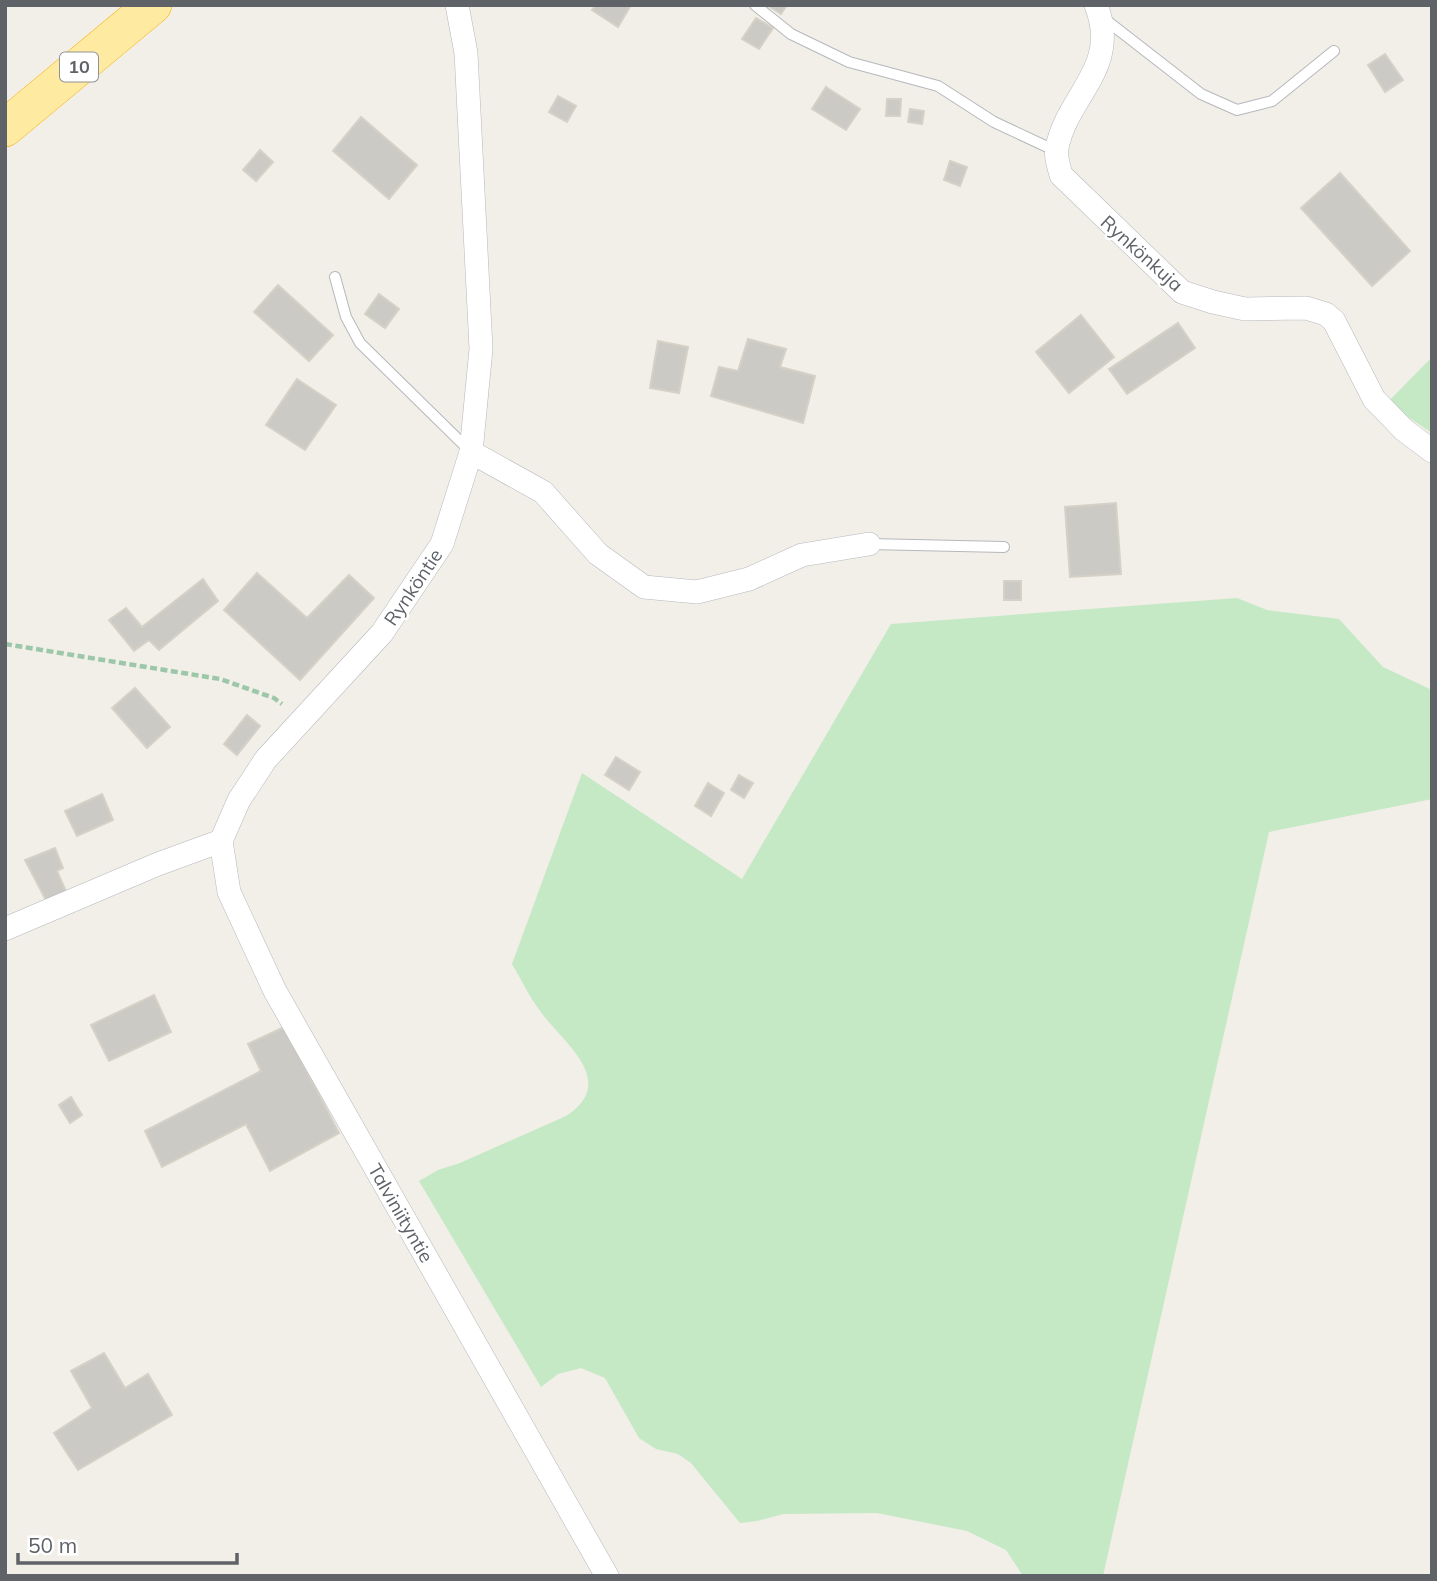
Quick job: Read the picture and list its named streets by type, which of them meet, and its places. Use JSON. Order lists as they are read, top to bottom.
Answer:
{
  "streets": {
    "highway": ["10"],
    "street": ["Rynkönkuja", "Rynköntie", "Talviniityntie"]
  },
  "crossings": [
    ["Rynköntie", "Talviniityntie"]
  ],
  "scale_bar": "50 m"
}
